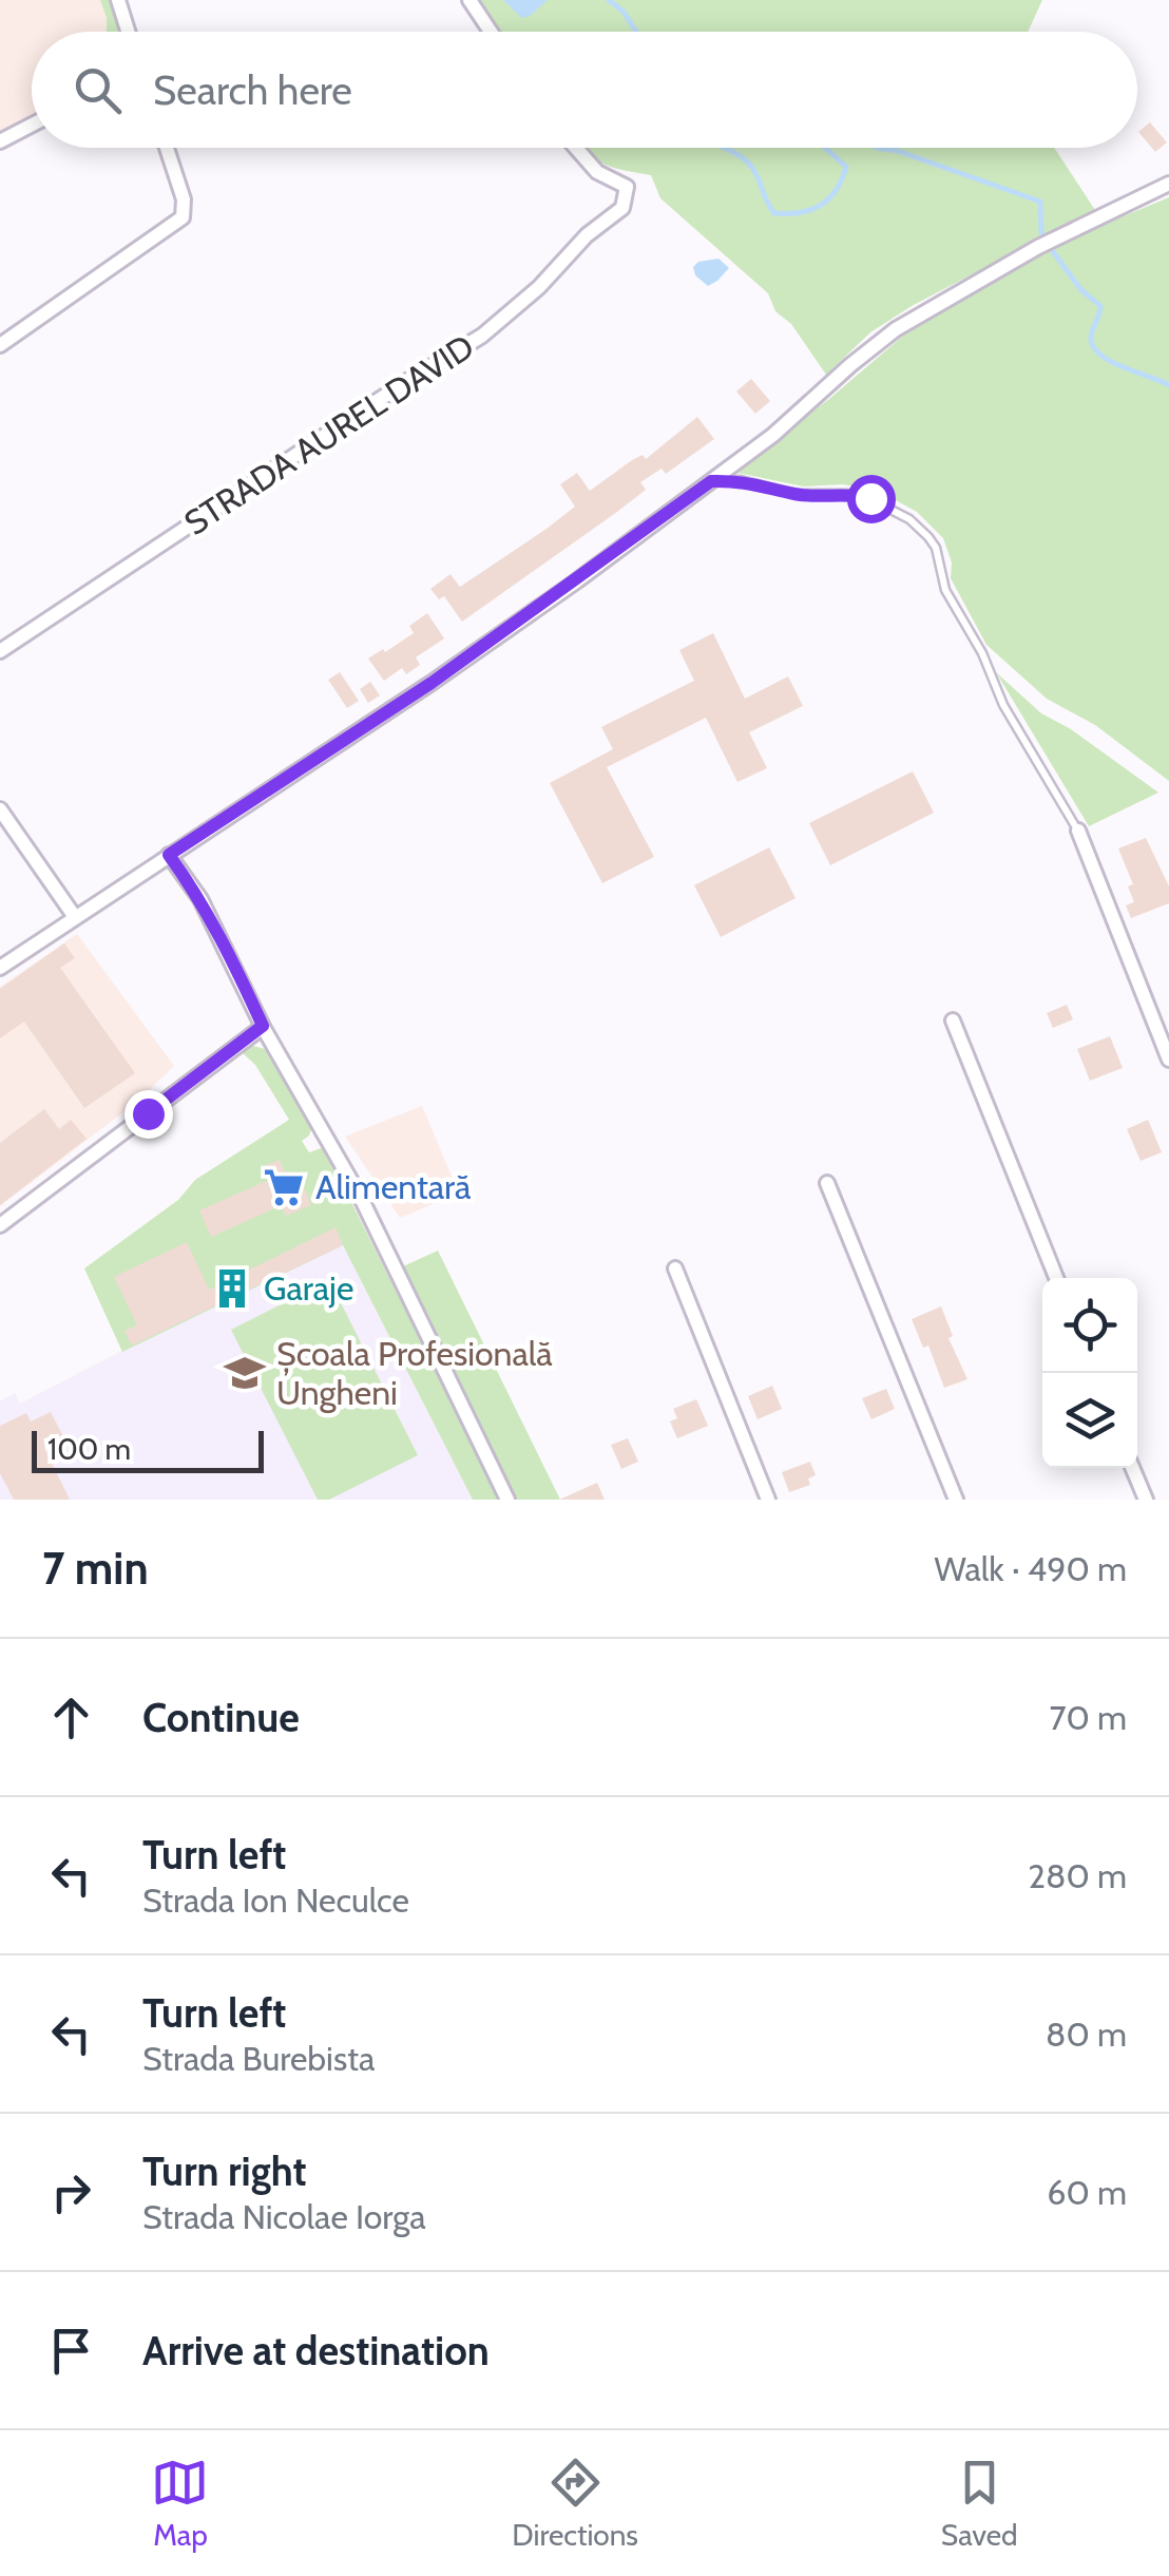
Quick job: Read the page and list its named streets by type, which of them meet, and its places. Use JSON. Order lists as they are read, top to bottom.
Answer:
{
  "streets": {
    "street": ["STRADA AUREL DAVID"]
  },
  "places": {
    "supermarket": ["Alimentară"],
    "building": ["Garaje"],
    "school or university": ["Școala Profesională Ungheni"]
  },
  "scale_bar": "100 m",
  "page": {
    "search": "Search here",
    "scale": "100 m",
    "heading": ["7 min", "Walk · 490 m"],
    "list": [
      ["Continue", "70 m"],
      ["Turn left", "Strada Ion Neculce", "280 m"],
      ["Turn left", "Strada Burebista", "80 m"],
      ["Turn right", "Strada Nicolae Iorga", "60 m"],
      "Arrive at destination"
    ],
    "nav": ["Map", "Directions", "Saved"]
  }
}
